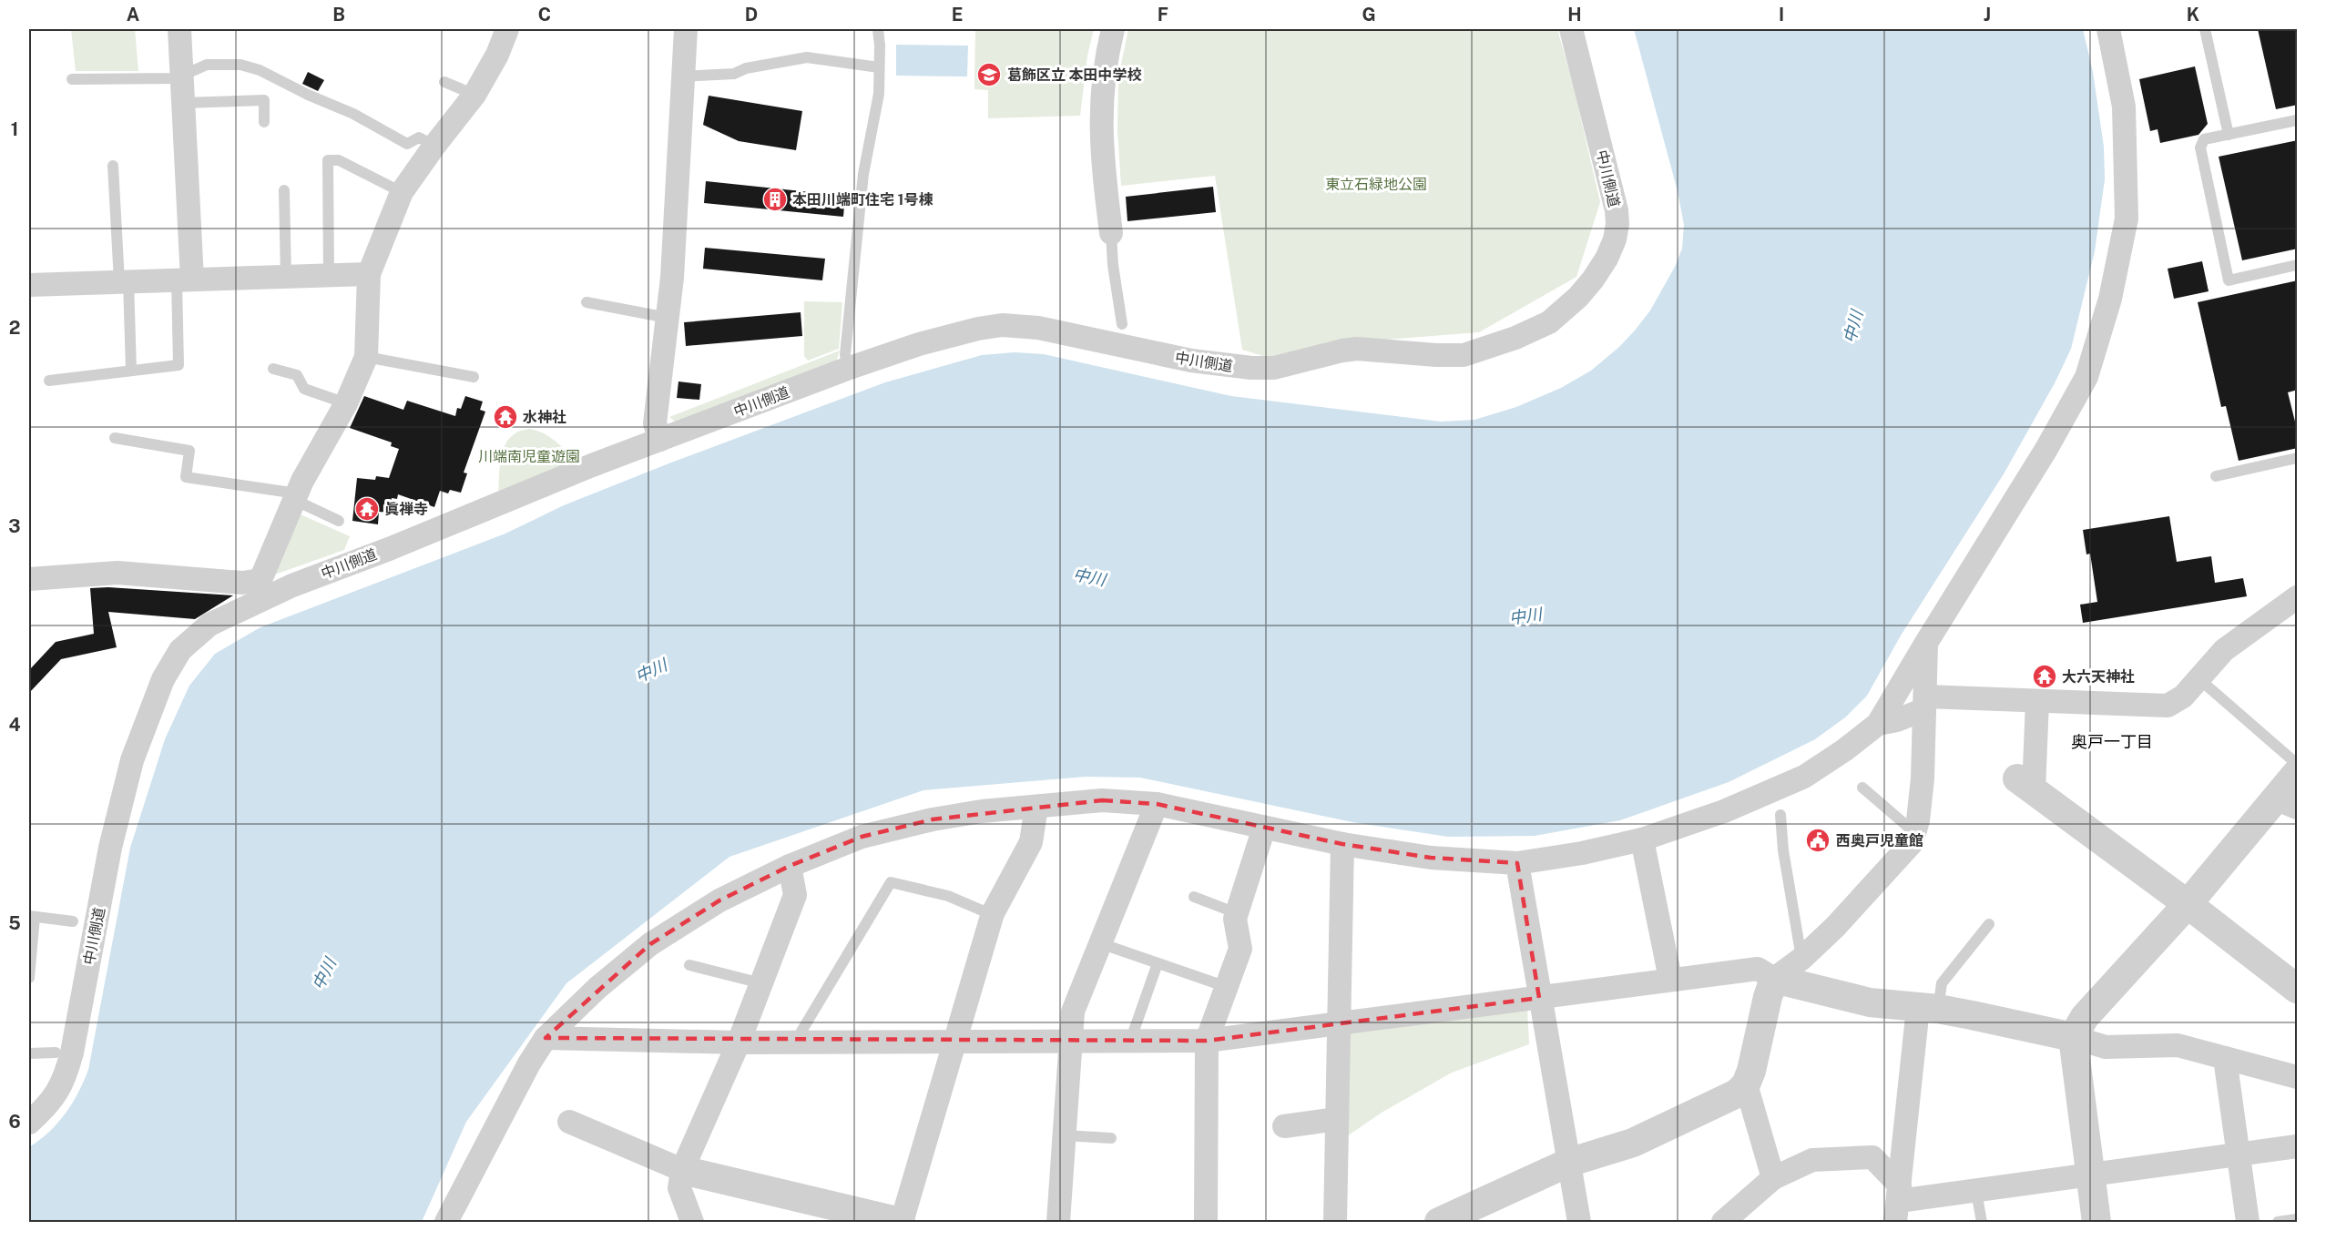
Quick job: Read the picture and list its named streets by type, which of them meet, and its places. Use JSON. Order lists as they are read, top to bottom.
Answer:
{
  "streets": {
    "street": ["中川側道"]
  },
  "districts": ["奥戸一丁目"],
  "water": ["中川"],
  "parks": ["東立石緑地公園", "川端南児童遊園"],
  "places": {
    "school or university": ["葛飾区立 本田中学校"],
    "building": ["本田川端町住宅 1号棟"],
    "temple": ["水神社", "眞禅寺", "大六天神社"],
    "public building": ["西奥戸児童館"]
  },
  "grid": {
    "columns": [
      "A",
      "B",
      "C",
      "D",
      "E",
      "F",
      "G",
      "H",
      "I",
      "J",
      "K"
    ],
    "rows": [
      "1",
      "2",
      "3",
      "4",
      "5",
      "6"
    ]
  }
}
